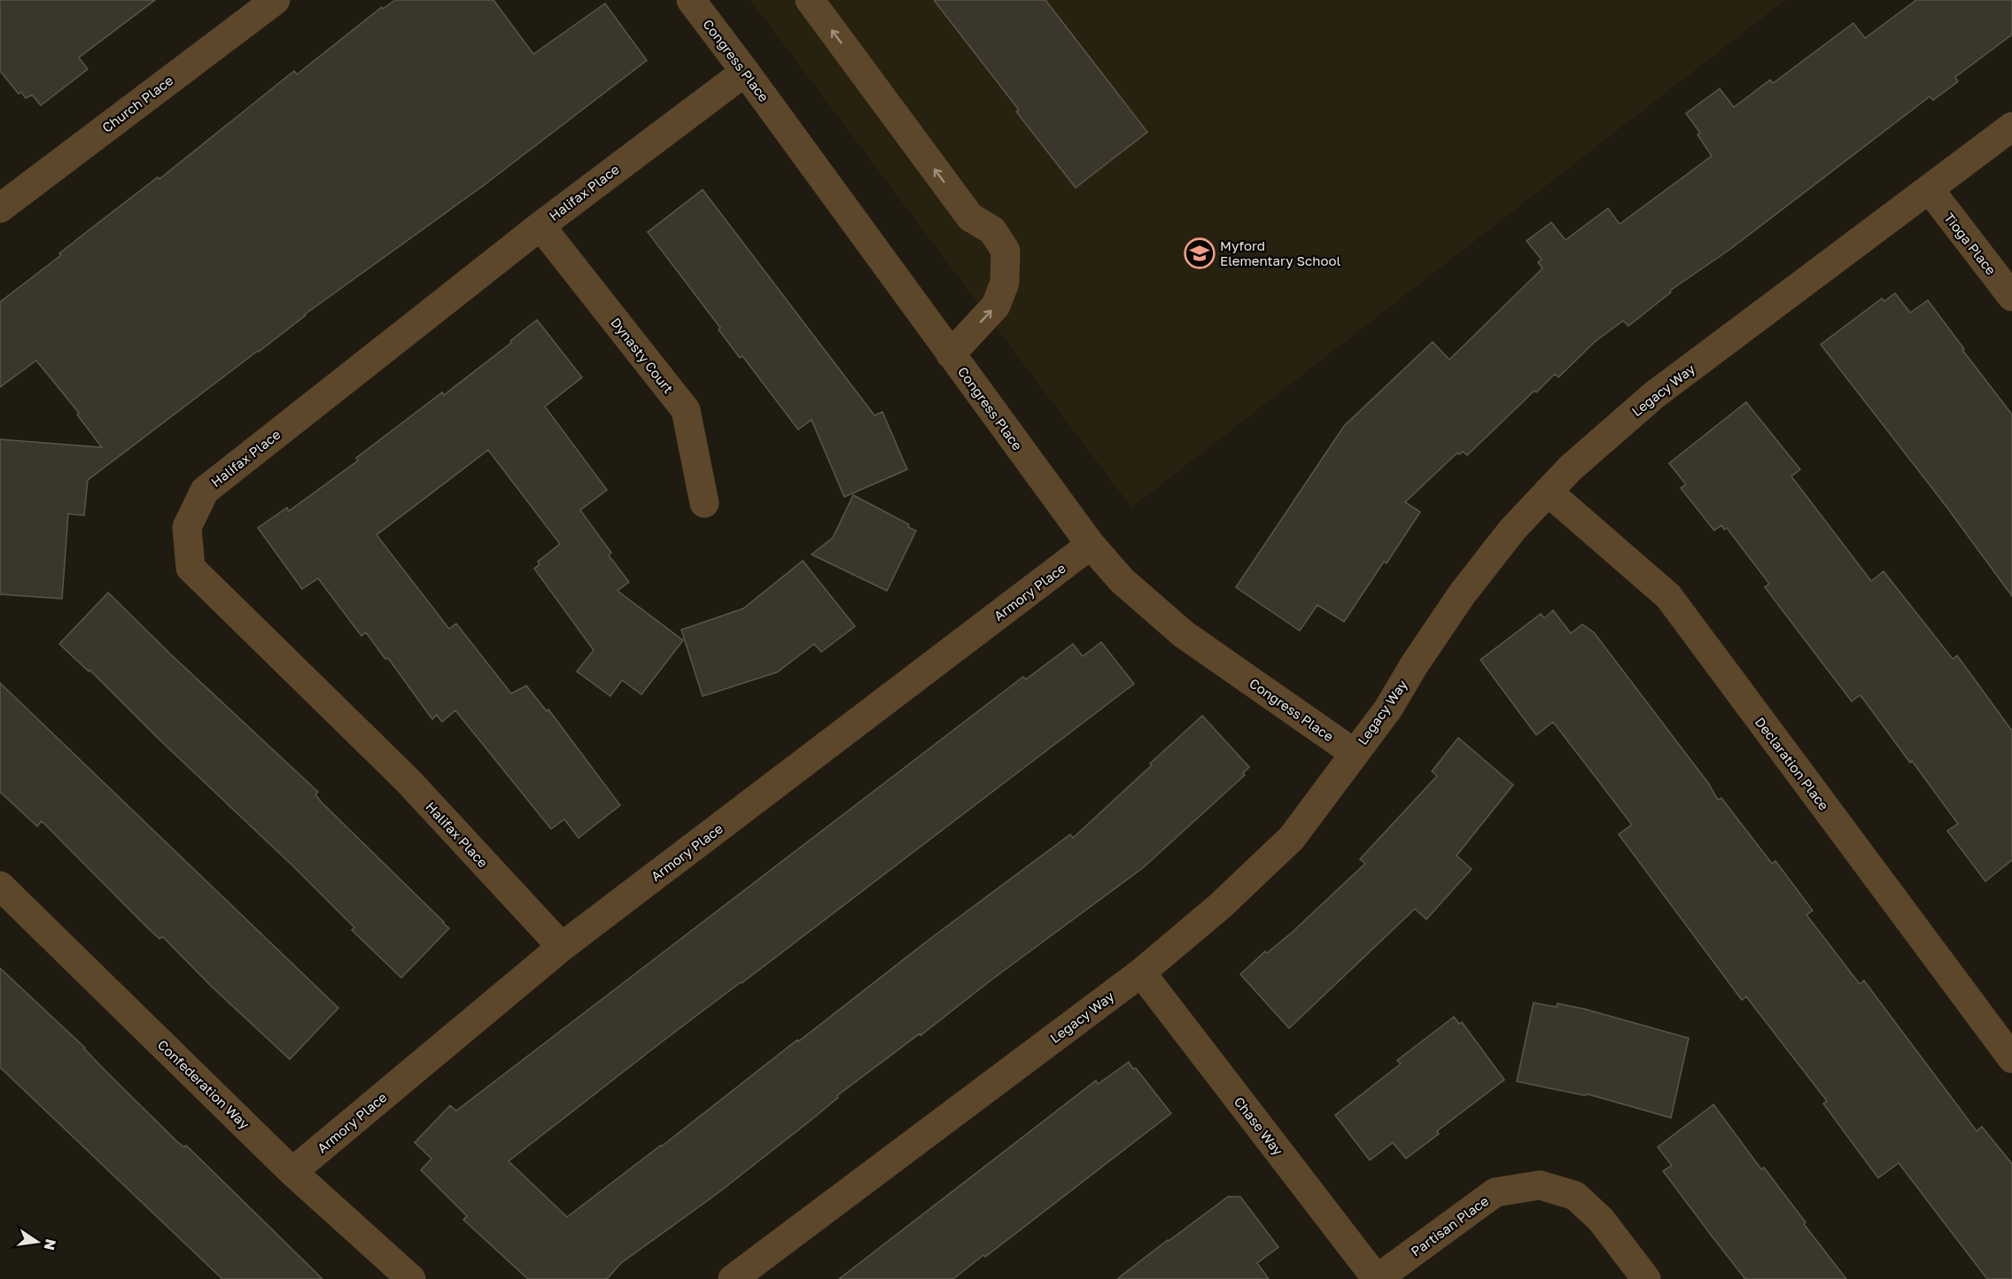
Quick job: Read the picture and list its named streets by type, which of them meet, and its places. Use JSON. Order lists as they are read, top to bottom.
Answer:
{
  "streets": {
    "street": [
      "Congress Place",
      "Church Place",
      "Halifax Place",
      "Tioga Place",
      "Dynasty Court",
      "Legacy Way",
      "Armory Place",
      "Declaration Place",
      "Confederation Way",
      "Chase Way",
      "Partisan Place"
    ]
  },
  "crossings": [
    ["Congress Place", "Halifax Place"],
    ["Congress Place", "Legacy Way"],
    ["Congress Place", "Armory Place"],
    ["Halifax Place", "Dynasty Court"],
    ["Halifax Place", "Armory Place"],
    ["Tioga Place", "Legacy Way"],
    ["Legacy Way", "Declaration Place"],
    ["Legacy Way", "Chase Way"],
    ["Armory Place", "Confederation Way"],
    ["Chase Way", "Partisan Place"]
  ],
  "places": {
    "school or university": ["Myford Elementary School"]
  },
  "north": "right"
}
